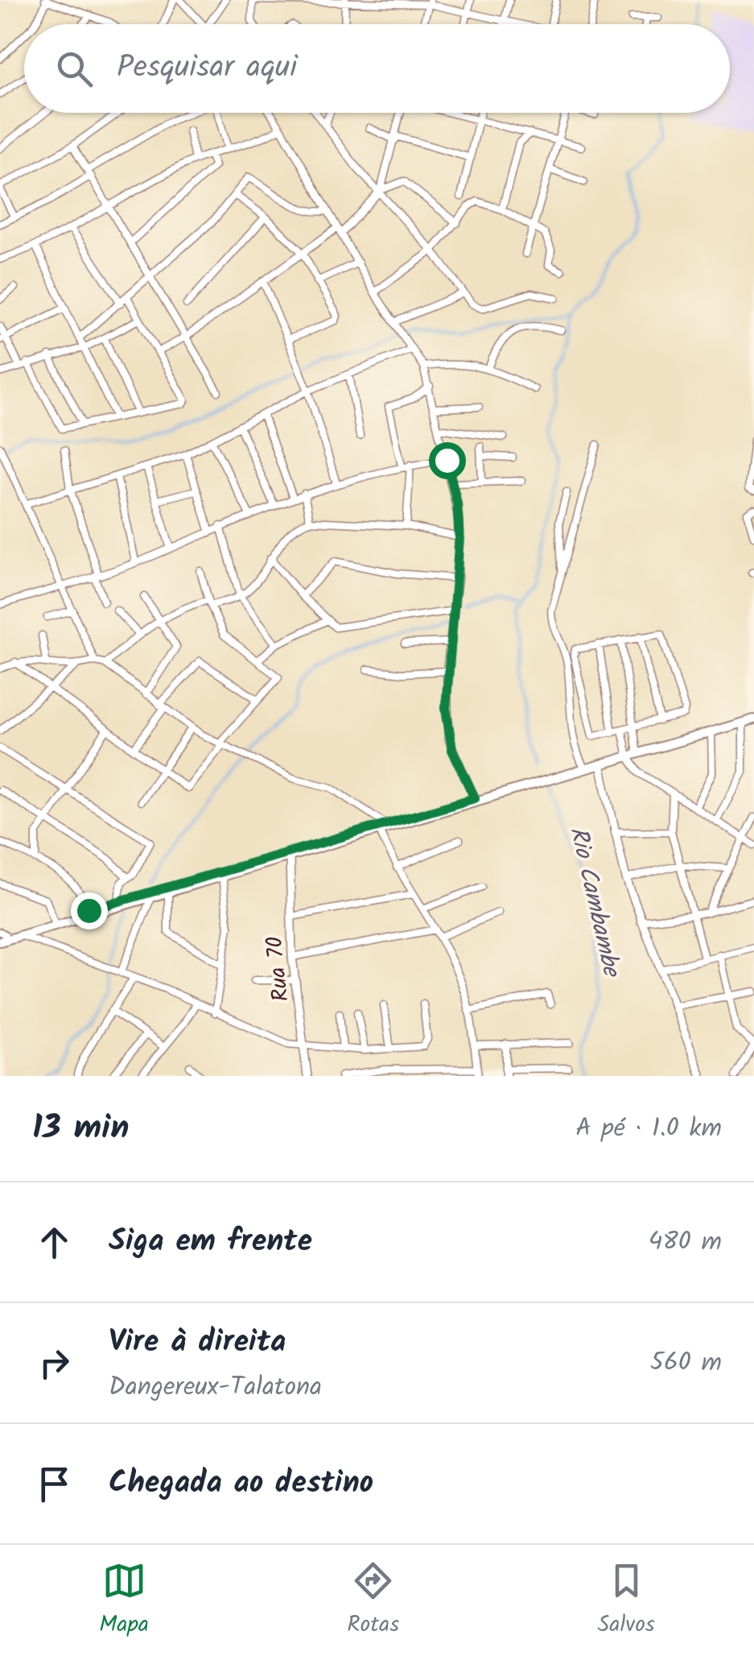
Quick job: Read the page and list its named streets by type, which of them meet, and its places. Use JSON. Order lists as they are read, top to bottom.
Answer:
{
  "streets": {
    "street": ["Rua 70"]
  },
  "water": ["Rio Cambambe"],
  "page": {
    "search": "Pesquisar aqui",
    "heading": ["13 min", "A pé · 1.0 km"],
    "list": [
      ["Siga em frente", "480 m"],
      ["Vire à direita", "Dangereux-Talatona", "560 m"],
      "Chegada ao destino"
    ],
    "nav": ["Mapa", "Rotas", "Salvos"]
  }
}
